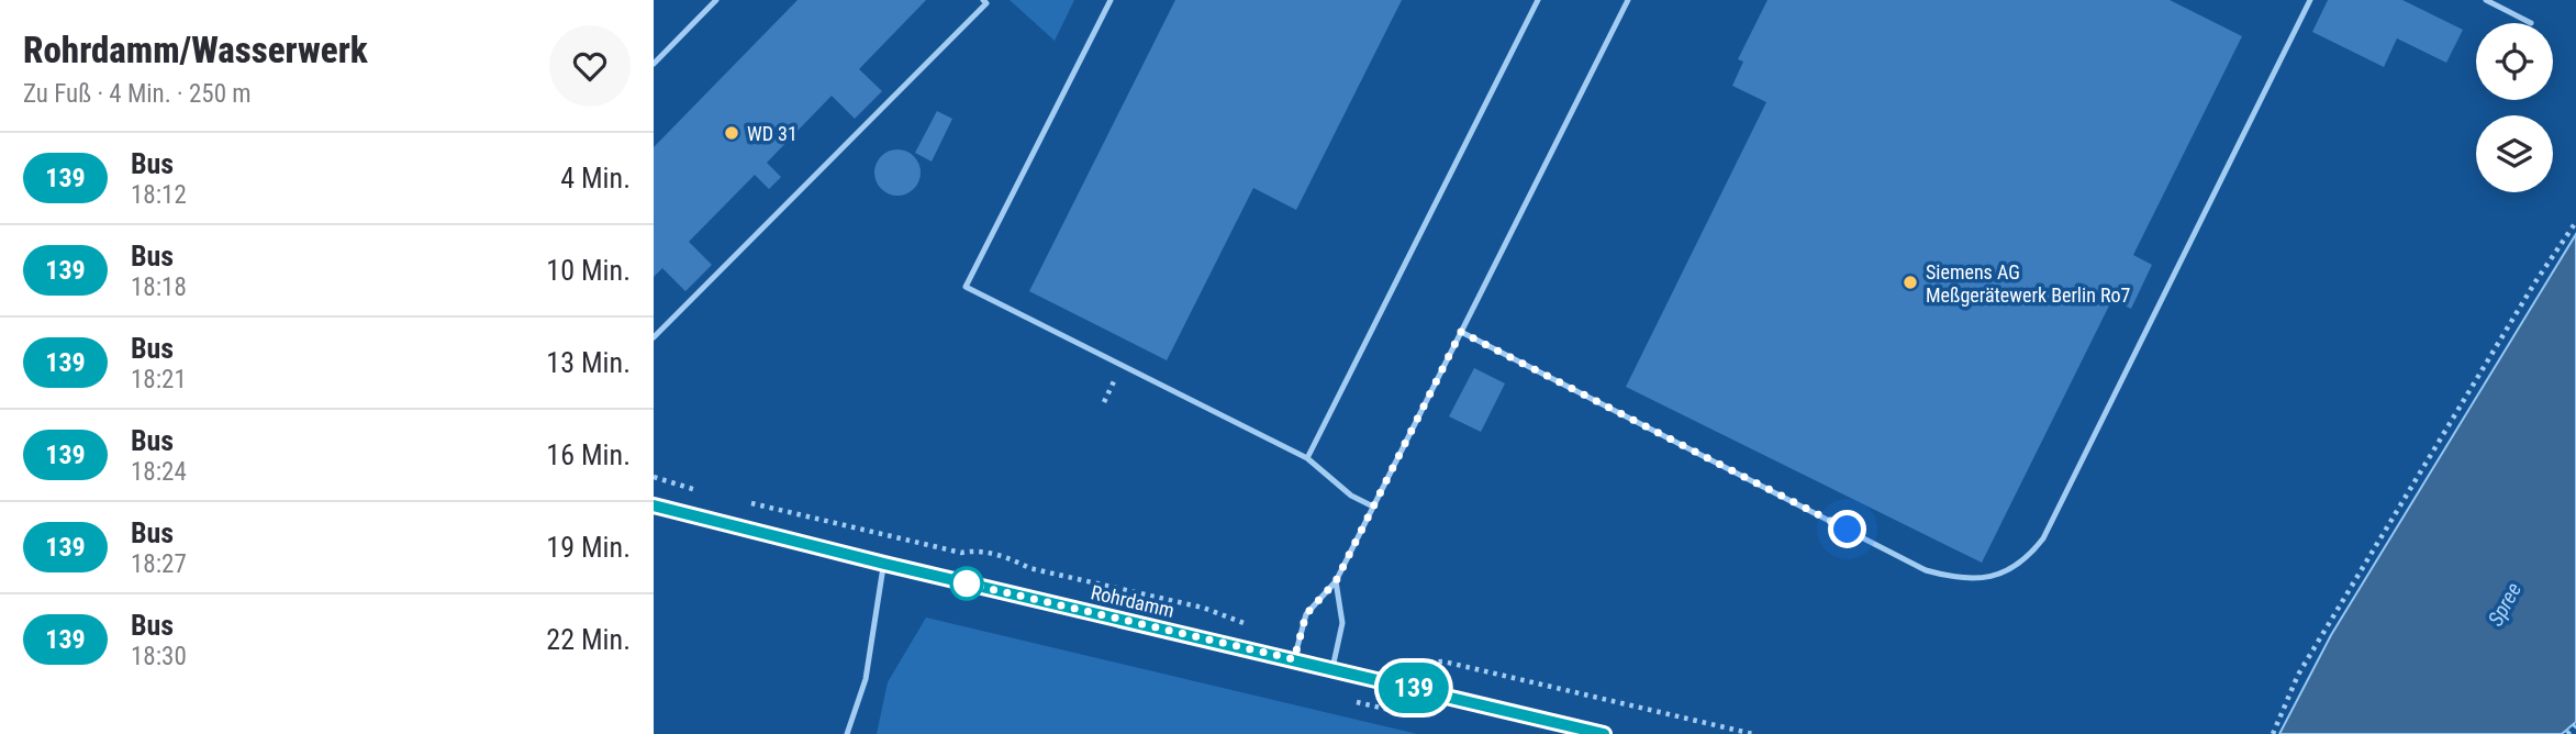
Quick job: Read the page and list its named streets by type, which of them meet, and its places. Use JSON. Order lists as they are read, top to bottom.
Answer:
{
  "streets": {
    "main road": ["Rohrdamm"]
  },
  "water": ["Spree"],
  "places": ["WD 31", "Siemens AG Meßgerätewerk Berlin Ro7"],
  "lines": ["bus line 139"],
  "page": {
    "heading": ["Rohrdamm/Wasserwerk", "Zu Fuß · 4 Min. · 250 m"],
    "on_map": "139",
    "list": [
      {
        "mark": "139",
        "name": "Bus",
        "note": "18:12",
        "value": "4 Min."
      },
      {
        "mark": "139",
        "name": "Bus",
        "note": "18:18",
        "value": "10 Min."
      },
      {
        "mark": "139",
        "name": "Bus",
        "note": "18:21",
        "value": "13 Min."
      },
      {
        "mark": "139",
        "name": "Bus",
        "note": "18:24",
        "value": "16 Min."
      },
      {
        "mark": "139",
        "name": "Bus",
        "note": "18:27",
        "value": "19 Min."
      },
      {
        "mark": "139",
        "name": "Bus",
        "note": "18:30",
        "value": "22 Min."
      }
    ]
  }
}
